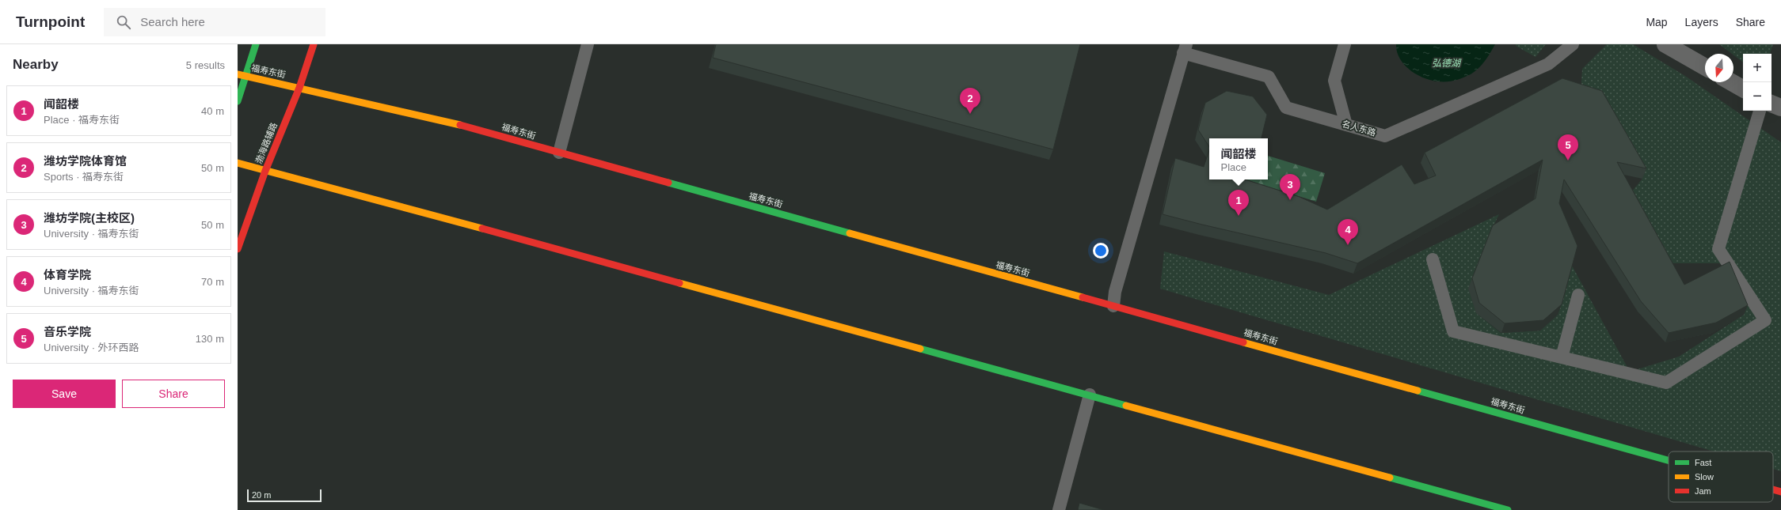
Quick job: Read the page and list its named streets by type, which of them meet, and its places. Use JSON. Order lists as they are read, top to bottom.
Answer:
{
  "streets": {
    "main road": ["福寿东街", "渤海路辅路"],
    "lane": ["名人东路"]
  },
  "crossings": [
    ["福寿东街", "渤海路辅路"]
  ],
  "water": ["弘德湖"],
  "legend": ["Fast", "Slow", "Jam"],
  "scale_bar": "20 m",
  "north": "bottom",
  "page": {
    "header": "Turnpoint",
    "search": "Search here",
    "nav": ["Map", "Layers", "Share"],
    "heading": ["Nearby", "5 results"],
    "map_buttons": ["+", "−"],
    "list": [
      {
        "mark": "1",
        "name": "闻韶楼",
        "note": "Place · 福寿东街",
        "value": "40 m"
      },
      {
        "mark": "2",
        "name": "潍坊学院体育馆",
        "note": "Sports · 福寿东街",
        "value": "50 m"
      },
      {
        "mark": "3",
        "name": "潍坊学院(主校区)",
        "note": "University · 福寿东街",
        "value": "50 m"
      },
      {
        "mark": "4",
        "name": "体育学院",
        "note": "University · 福寿东街",
        "value": "70 m"
      },
      {
        "mark": "5",
        "name": "音乐学院",
        "note": "University · 外环西路",
        "value": "130 m"
      }
    ],
    "pins": [
      "2",
      "5",
      "3",
      "1",
      "4"
    ],
    "popup": ["闻韶楼", "Place"],
    "buttons": ["Save", "Share"],
    "scale": "20 m"
  }
}
